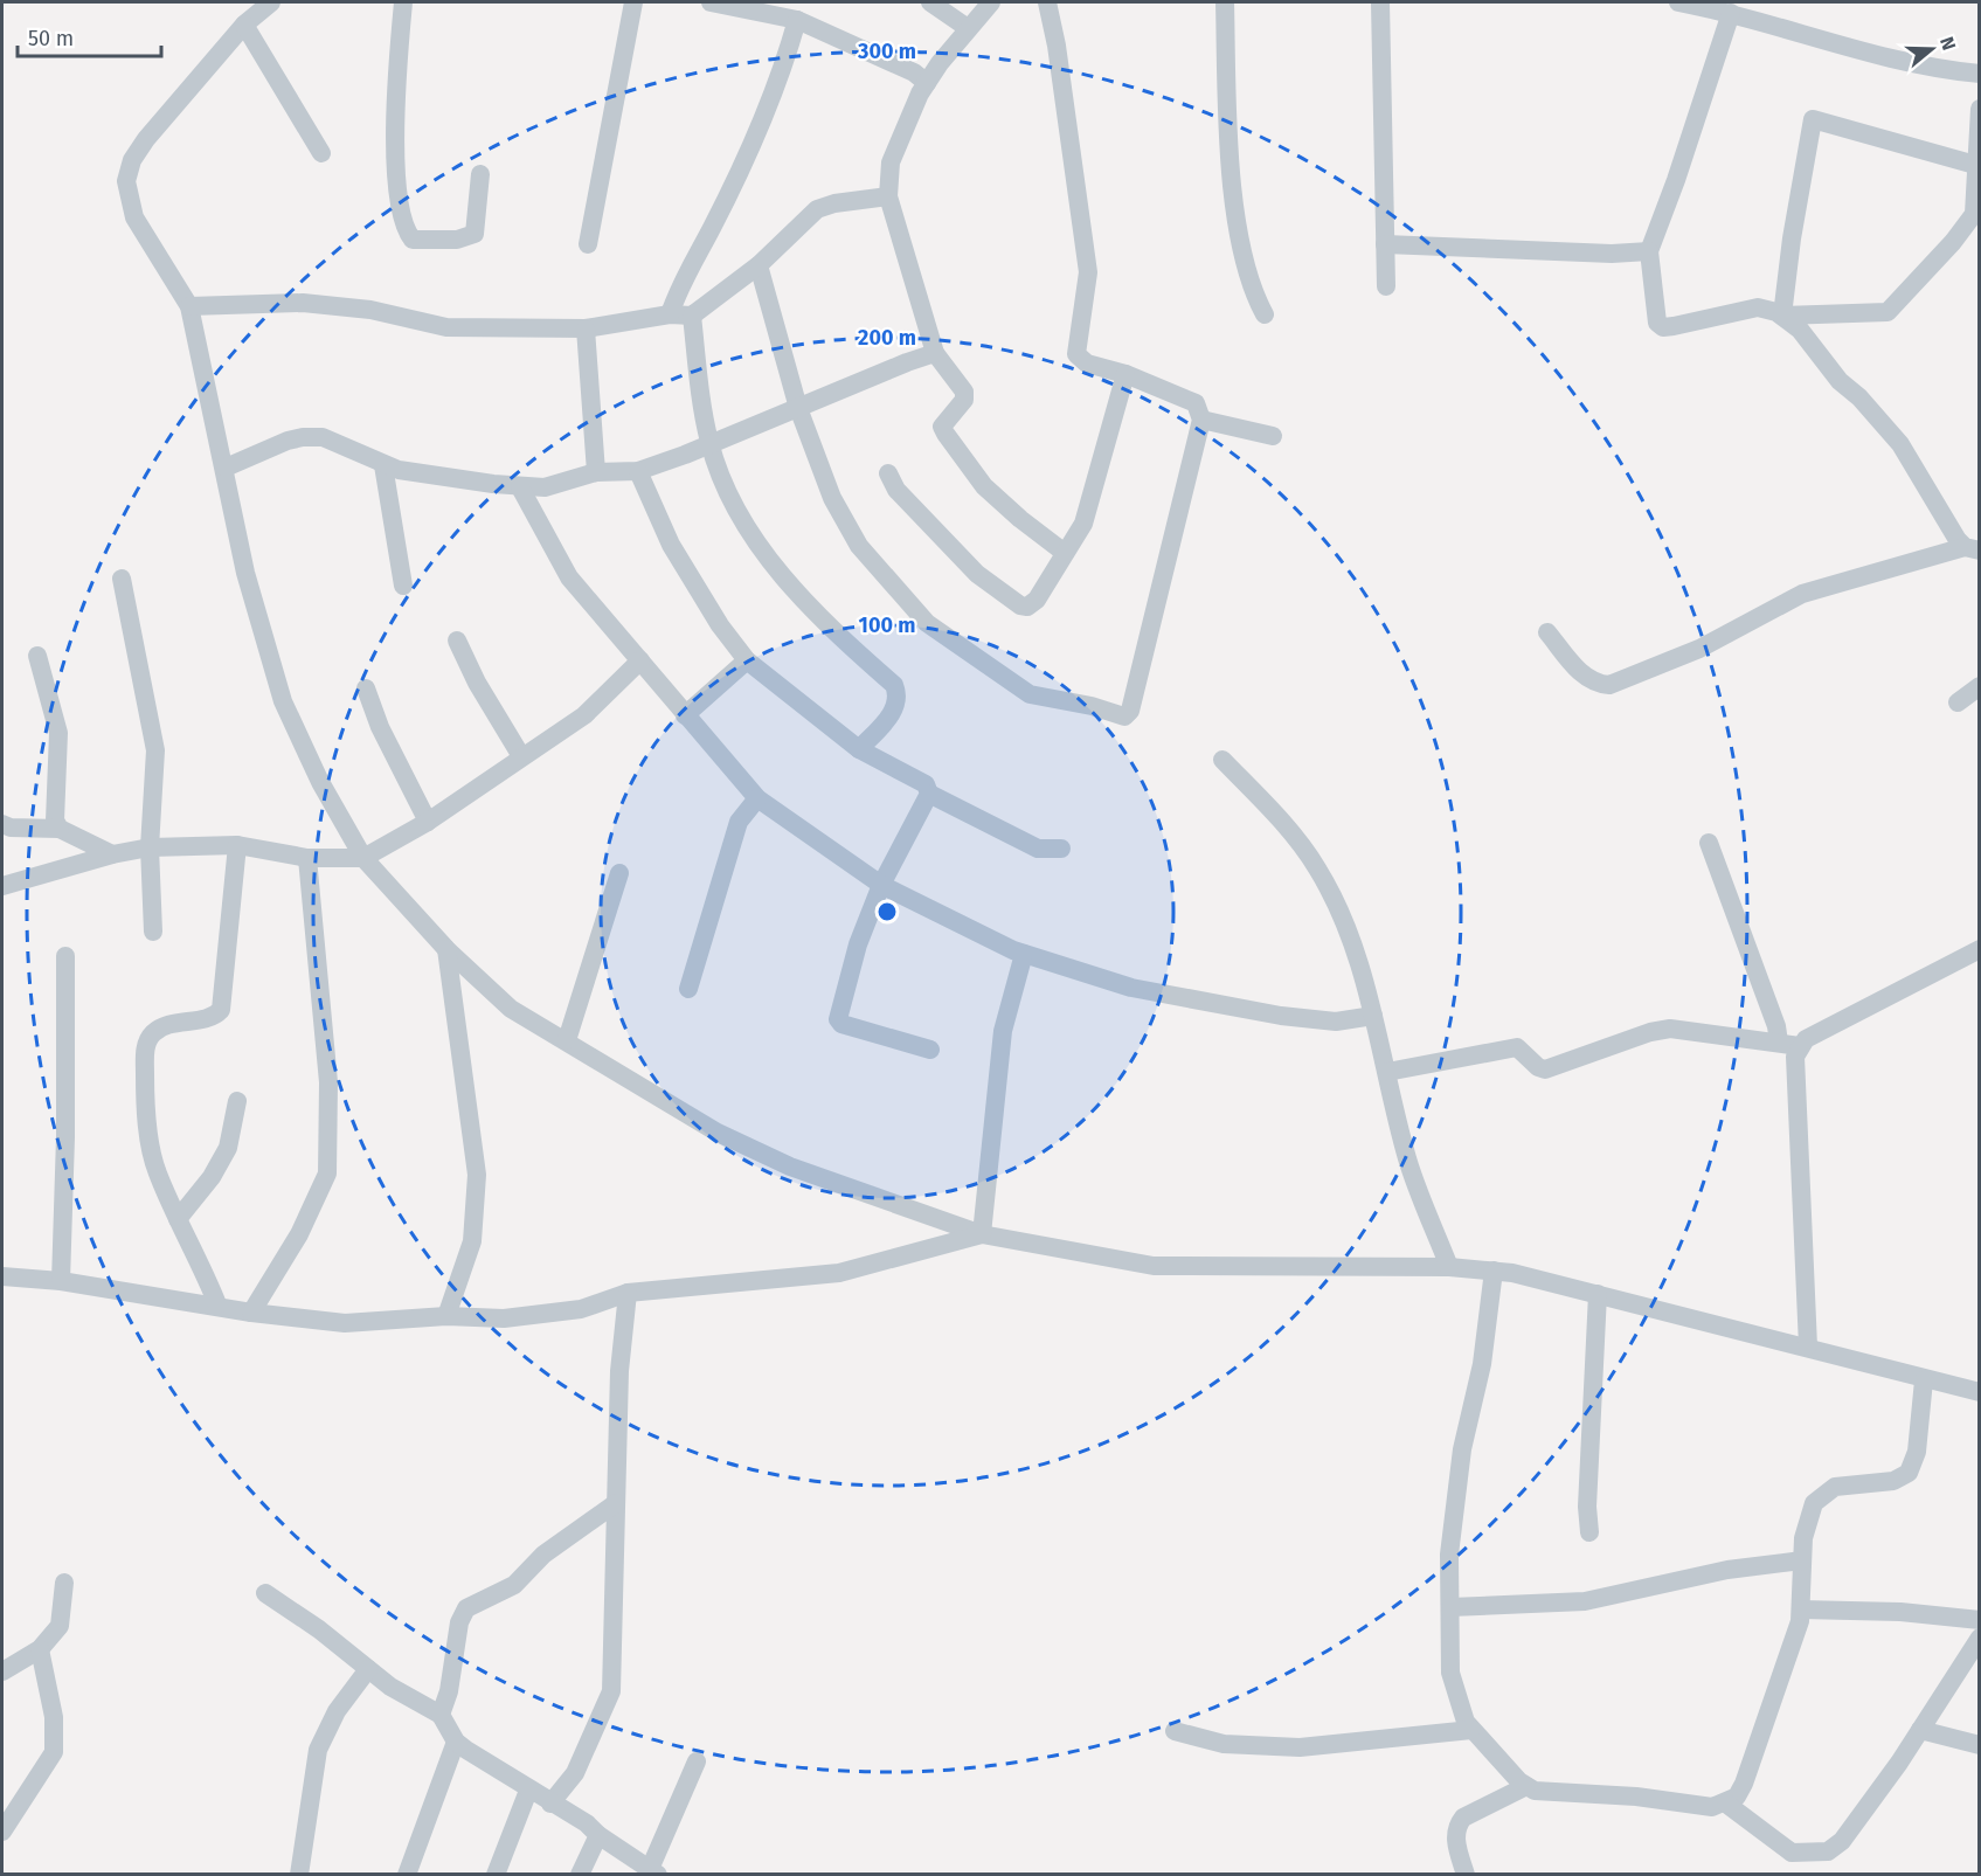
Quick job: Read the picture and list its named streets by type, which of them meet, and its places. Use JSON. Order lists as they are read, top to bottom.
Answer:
{
  "scale_bar": "50 m",
  "north": "right",
  "rings": ["300 m", "200 m", "100 m"]
}
